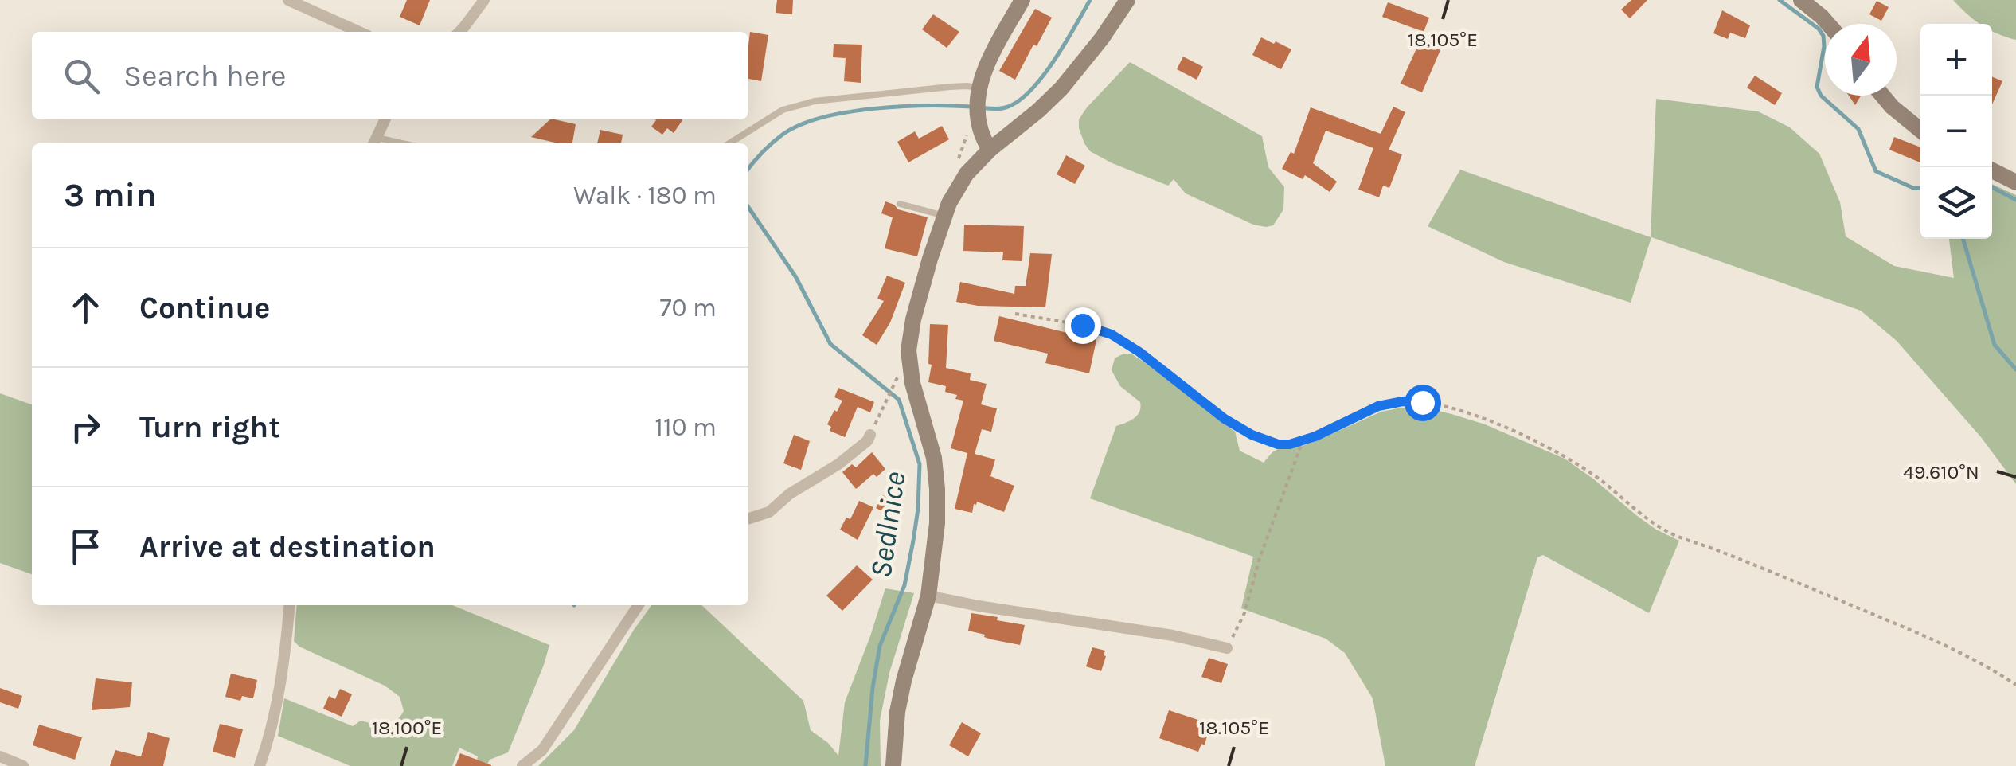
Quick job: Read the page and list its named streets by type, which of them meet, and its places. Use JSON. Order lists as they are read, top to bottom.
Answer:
{
  "water": ["Sedlnice"],
  "north": "top",
  "page": {
    "map_buttons": ["+", "−"],
    "search": "Search here",
    "heading": ["3 min", "Walk · 180 m"],
    "list": [
      ["Continue", "70 m"],
      ["Turn right", "110 m"],
      "Arrive at destination"
    ]
  },
  "coordinates": ["18.105°E", "49.610°N", "18.100°E"]
}
